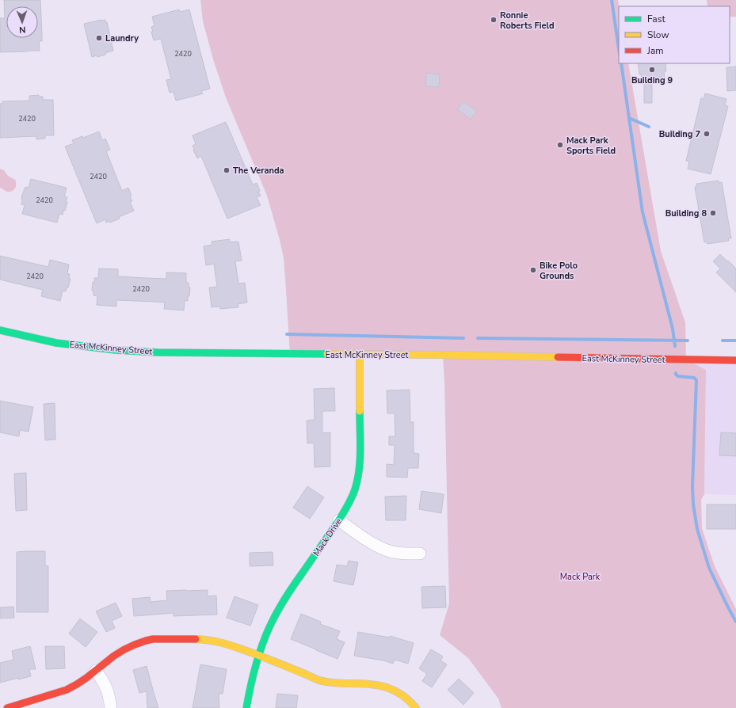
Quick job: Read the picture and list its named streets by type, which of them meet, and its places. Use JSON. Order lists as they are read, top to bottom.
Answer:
{
  "streets": {
    "street": ["East McKinney Street", "Mack Drive"]
  },
  "crossings": [
    ["East McKinney Street", "Mack Drive"]
  ],
  "parks": ["Mack Park"],
  "places": [
    "Ronnie Roberts Field",
    "Laundry",
    "Building 9",
    "Building 7",
    "Mack Park Sports Field",
    "The Veranda",
    "Building 8",
    "Bike Polo Grounds"
  ],
  "house_numbers": [
    "2420",
    "2420",
    "2420",
    "2420",
    "2420",
    "2420"
  ],
  "legend": ["Fast", "Slow", "Jam"],
  "north": "bottom"
}
